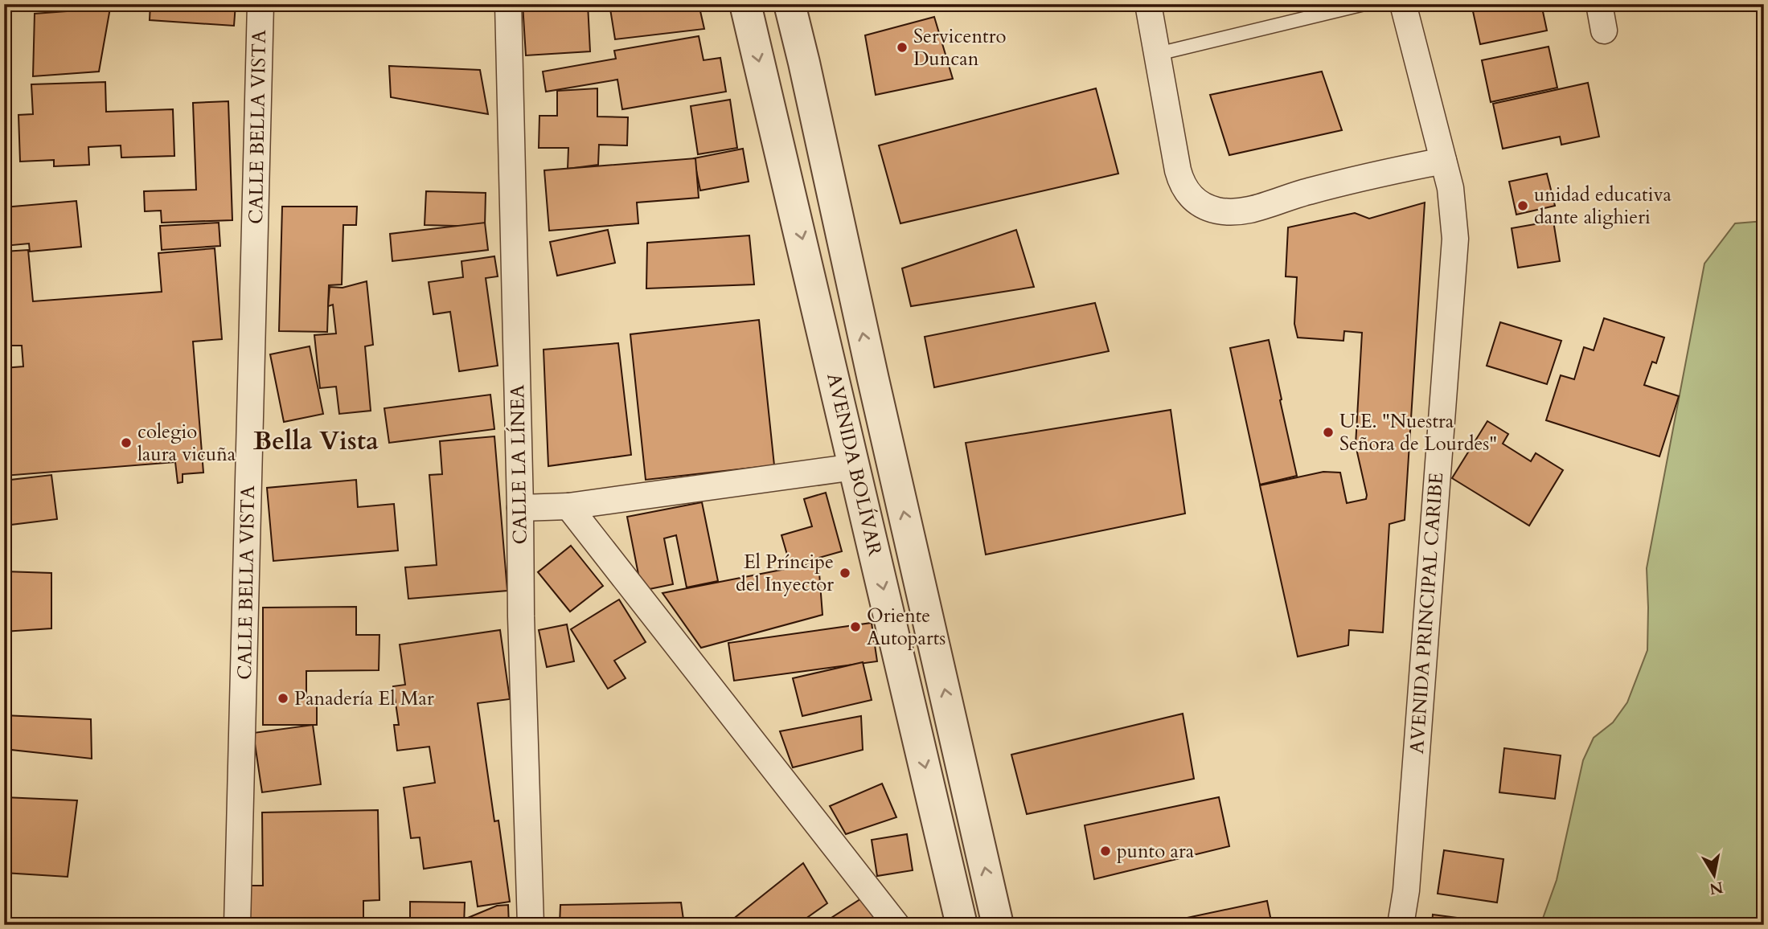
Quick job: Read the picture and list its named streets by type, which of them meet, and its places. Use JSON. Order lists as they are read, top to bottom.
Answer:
{
  "streets": {
    "street": [
      "CALLE BELLA VISTA",
      "CALLE LA LÍNEA",
      "AVENIDA BOLÍVAR",
      "AVENIDA PRINCIPAL CARIBE"
    ]
  },
  "districts": ["Bella Vista"],
  "places": [
    "Servicentro Duncan",
    "unidad educativa dante alighieri",
    "U.E. \"Nuestra Señora de Lourdes\"",
    "colegio laura vicuña",
    "El Príncipe del Inyector",
    "Oriente Autoparts",
    "Panadería El Mar",
    "punto ara"
  ],
  "north": "bottom"
}
